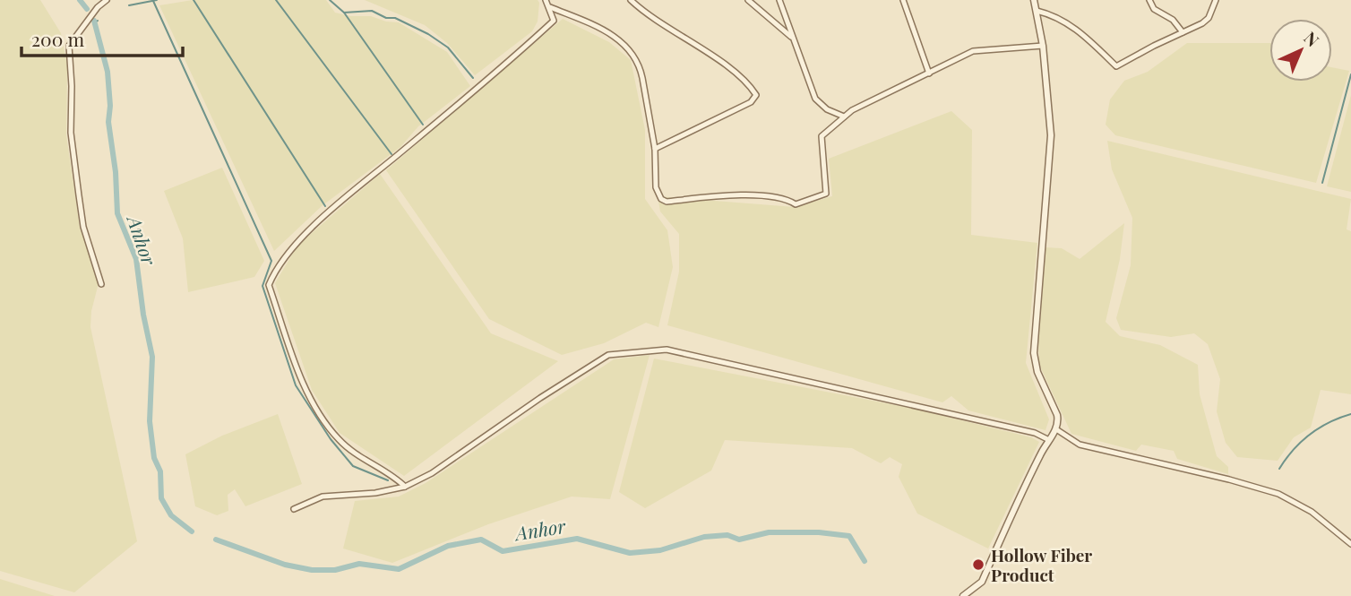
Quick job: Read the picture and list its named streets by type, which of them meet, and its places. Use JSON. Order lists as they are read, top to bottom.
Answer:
{
  "water": ["Anhor"],
  "places": ["Hollow Fiber Product"],
  "scale_bar": "200 m",
  "north": "top right"
}
